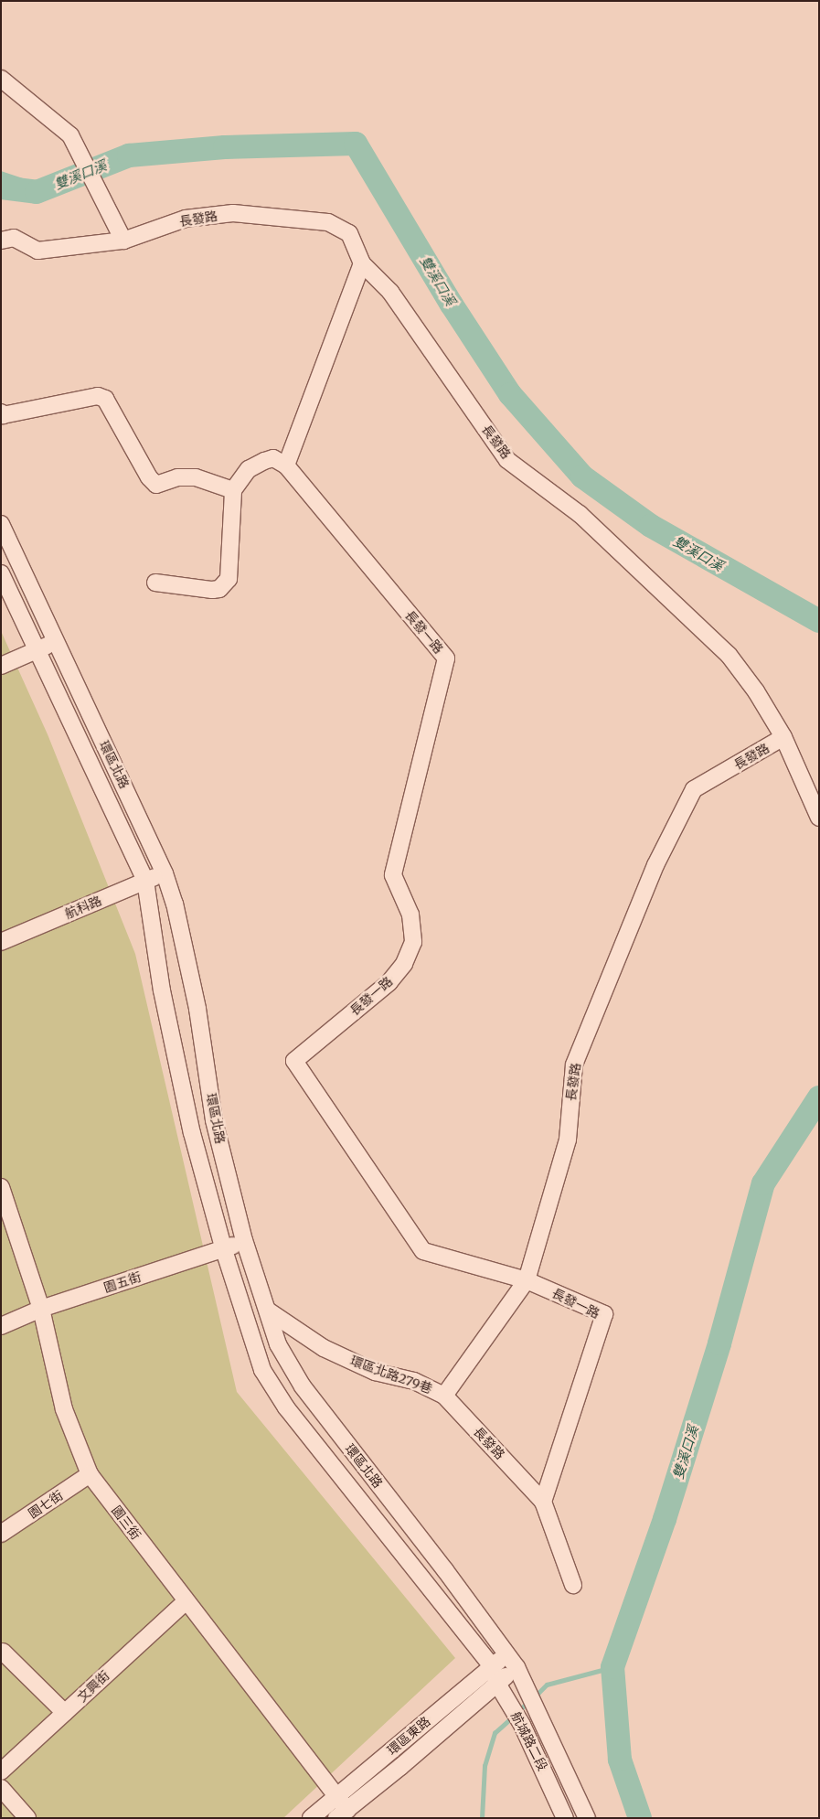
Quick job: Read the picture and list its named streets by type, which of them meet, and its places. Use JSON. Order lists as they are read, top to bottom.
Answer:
{
  "streets": {
    "street": [
      "長發路",
      "長發一路",
      "環區北路",
      "航科路",
      "園五街",
      "環區北路279巷",
      "園七街",
      "園三街",
      "文興街",
      "環區東路",
      "航城路二段"
    ]
  },
  "crossings": [
    ["長發路", "長發一路"],
    ["長發路", "環區北路279巷"],
    ["環區北路", "航科路"],
    ["環區北路", "園五街"],
    ["環區北路", "環區北路279巷"],
    ["環區北路", "環區東路"],
    ["環區北路", "航城路二段"],
    ["園五街", "園三街"],
    ["園七街", "園三街"],
    ["園三街", "文興街"],
    ["園三街", "環區東路"],
    ["環區東路", "航城路二段"]
  ],
  "water": ["雙溪口溪"]
}
